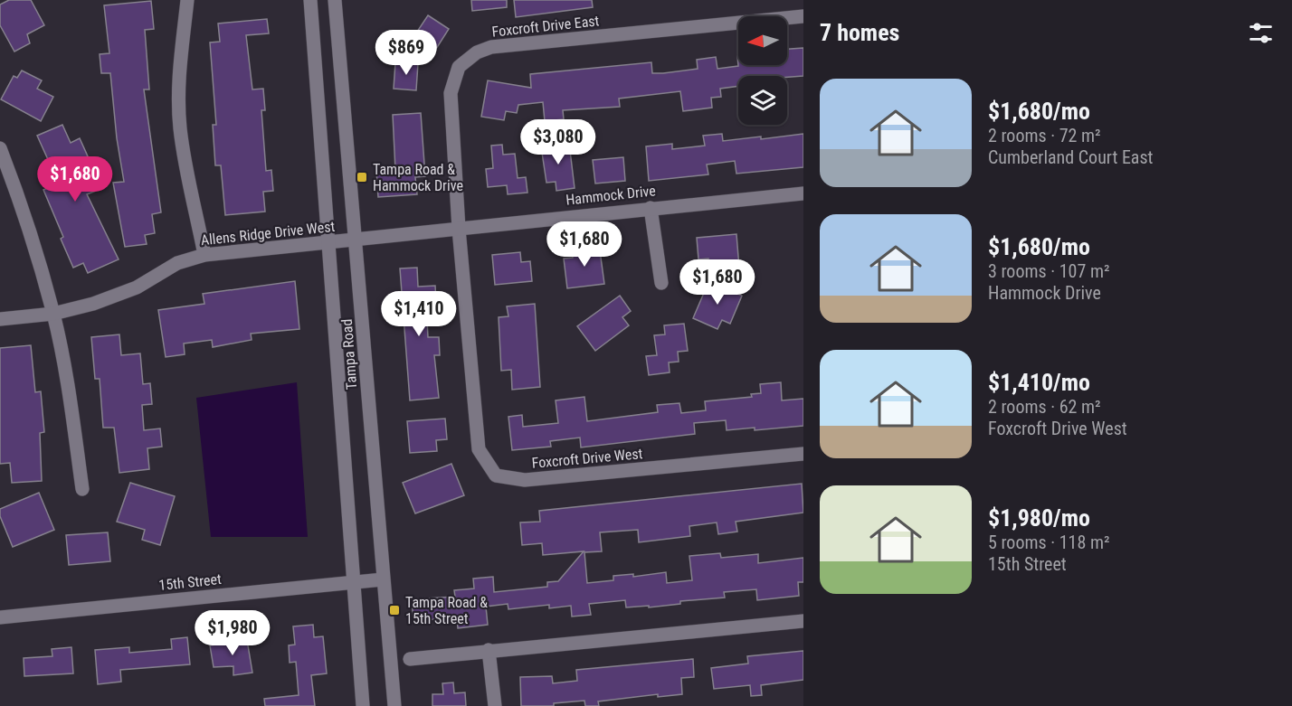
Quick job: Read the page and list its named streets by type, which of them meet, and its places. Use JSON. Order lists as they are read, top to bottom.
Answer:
{
  "streets": {
    "street": [
      "Foxcroft Drive East",
      "Hammock Drive",
      "Allens Ridge Drive West",
      "Tampa Road",
      "Foxcroft Drive West",
      "15th Street"
    ]
  },
  "crossings": [
    ["Foxcroft Drive East", "Hammock Drive"],
    ["Foxcroft Drive East", "Foxcroft Drive West"],
    ["Hammock Drive", "Allens Ridge Drive West"],
    ["Hammock Drive", "Tampa Road"],
    ["Hammock Drive", "Foxcroft Drive West"],
    ["Allens Ridge Drive West", "Tampa Road"],
    ["Tampa Road", "15th Street"]
  ],
  "places": {
    "transit": ["Tampa Road & Hammock Drive", "Tampa Road & 15th Street"]
  },
  "north": "left",
  "page": {
    "heading": "7 homes",
    "price": [
      "$869",
      "$3,080",
      "$1,680",
      "$1,680",
      "$1,680",
      "$1,410",
      "$1,980"
    ],
    "list": [
      {
        "name": "$1,680/mo",
        "note": "2 rooms · 72 m² · Cumberland Court East"
      },
      {
        "name": "$1,680/mo",
        "note": "3 rooms · 107 m² · Hammock Drive"
      },
      {
        "name": "$1,410/mo",
        "note": "2 rooms · 62 m² · Foxcroft Drive West"
      },
      {
        "name": "$1,980/mo",
        "note": "5 rooms · 118 m² · 15th Street"
      }
    ]
  }
}
